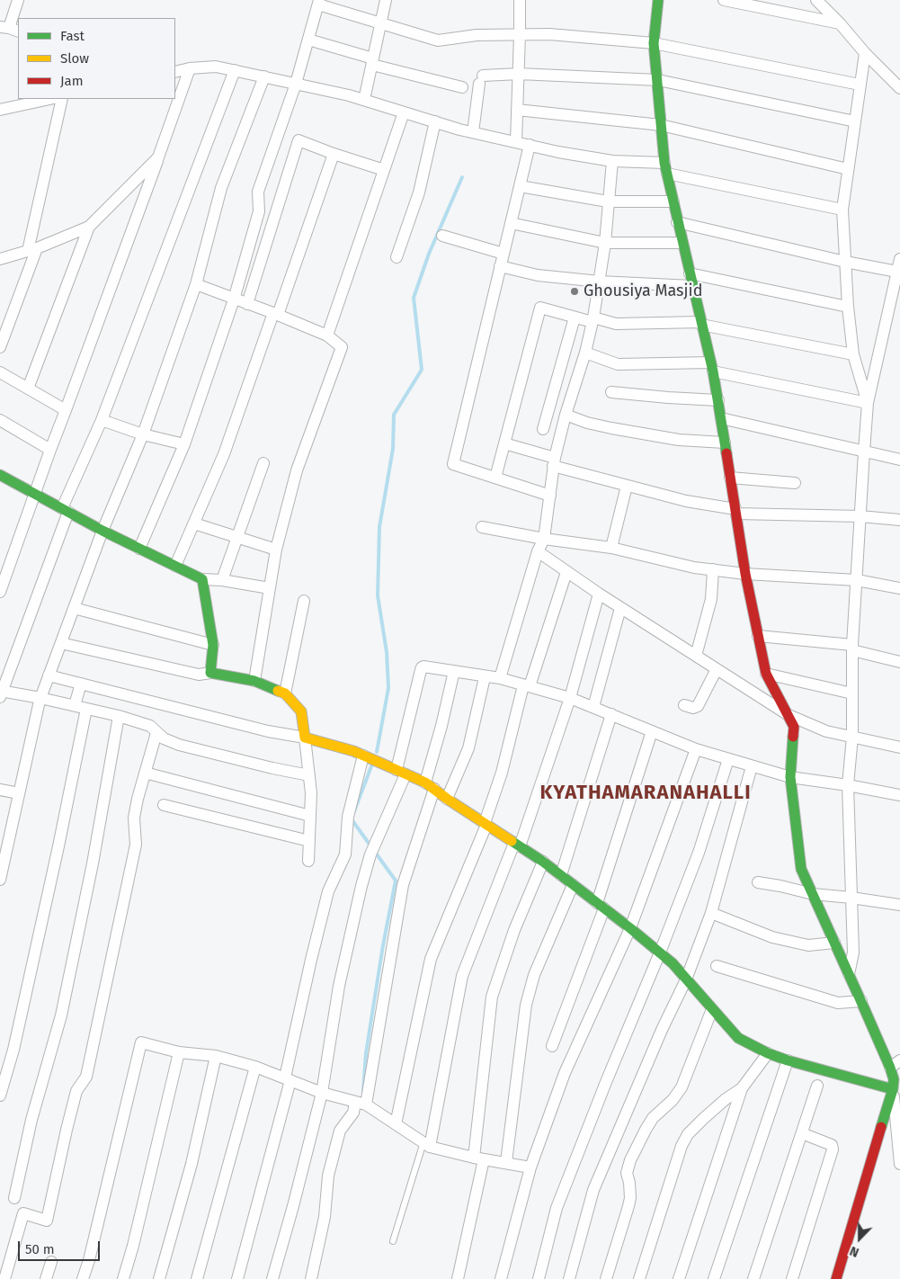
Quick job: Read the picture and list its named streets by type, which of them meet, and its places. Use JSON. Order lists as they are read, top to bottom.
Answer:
{
  "districts": ["KYATHAMARANAHALLI"],
  "places": ["Ghousiya Masjid"],
  "legend": ["Fast", "Slow", "Jam"],
  "scale_bar": "50 m",
  "north": "bottom"
}
